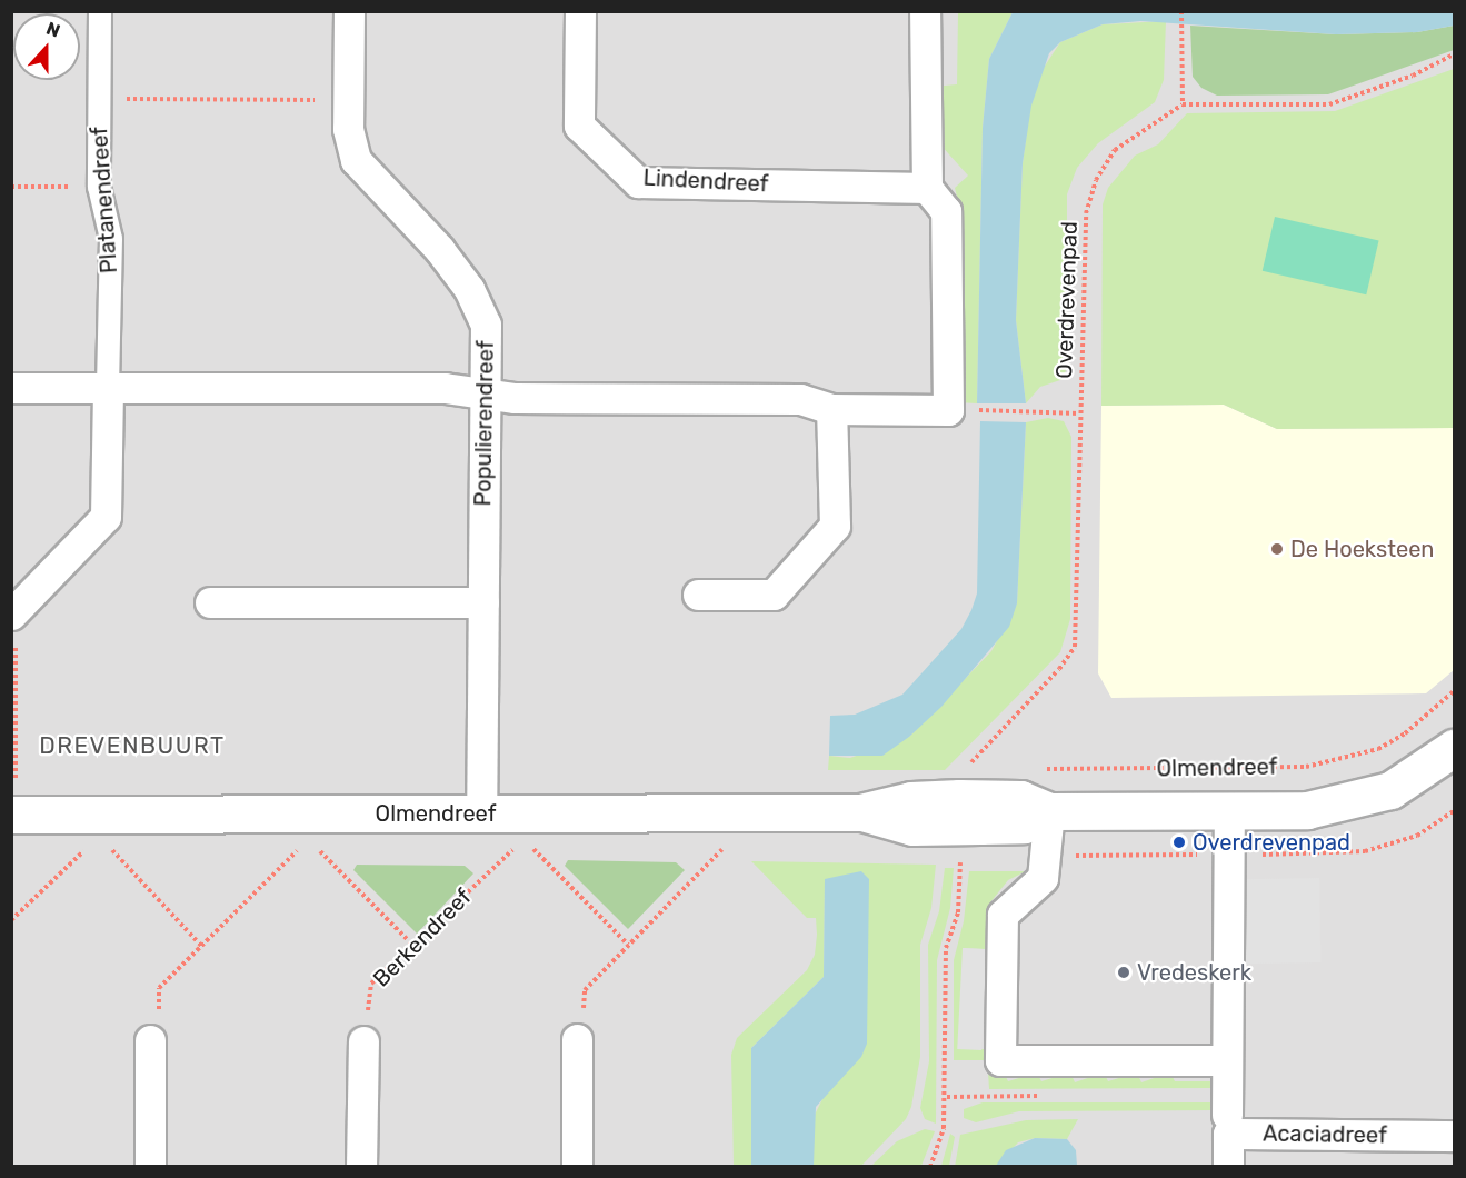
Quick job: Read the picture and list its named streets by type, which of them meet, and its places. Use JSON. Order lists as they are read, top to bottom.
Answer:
{
  "streets": {
    "street": [
      "Lindendreef",
      "Platanendreef",
      "Populierendreef",
      "Olmendreef",
      "Acaciadreef"
    ],
    "path": ["Overdrevenpad", "Berkendreef"]
  },
  "crossings": [
    ["Populierendreef", "Olmendreef"]
  ],
  "districts": ["DREVENBUURT"],
  "places": ["De Hoeksteen", "Overdrevenpad", "Vredeskerk"],
  "north": "top"
}
